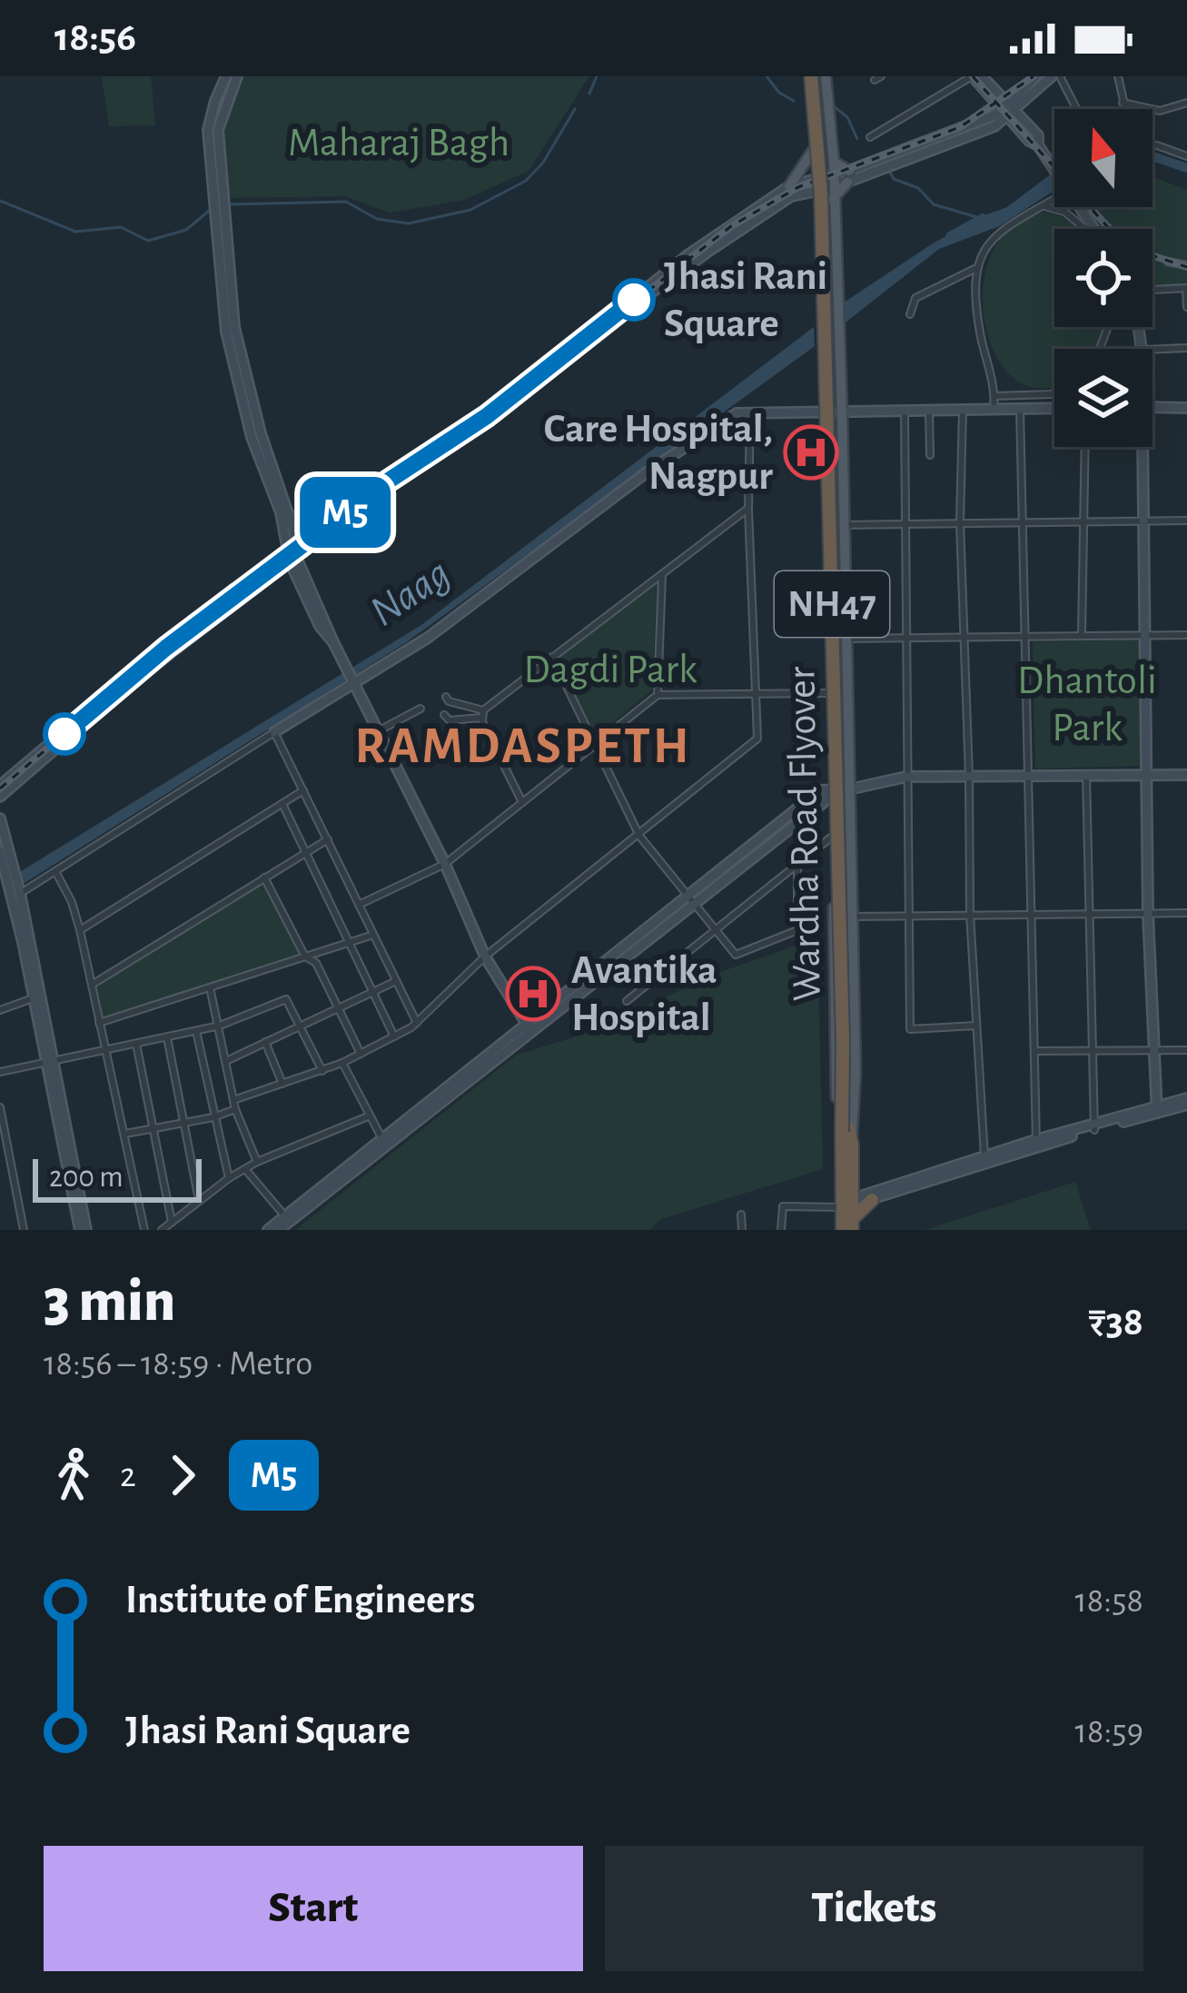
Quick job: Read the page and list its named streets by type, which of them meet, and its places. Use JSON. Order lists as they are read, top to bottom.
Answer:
{
  "streets": {
    "highway": ["NH47", "Wardha Road Flyover"]
  },
  "crossings": [
    ["NH47", "Wardha Road Flyover"]
  ],
  "districts": ["RAMDASPETH"],
  "water": ["Naag"],
  "parks": ["Maharaj Bagh", "Dagdi Park", "Dhantoli Park"],
  "places": {
    "other": ["Jhasi Rani Square"],
    "hospital": ["Care Hospital, Nagpur", "Avantika Hospital"]
  },
  "lines": ["metro line M5"],
  "scale_bar": "200 m",
  "north": "top",
  "page": {
    "status": "18:56",
    "on_map": "M5",
    "scale": "200 m",
    "heading": ["3 min", "18:56 – 18:59 · Metro", "₹38"],
    "legs": ["2", "M5"],
    "list": [
      {
        "name": "Institute of Engineers",
        "value": "18:58"
      },
      {
        "name": "Jhasi Rani Square",
        "value": "18:59"
      }
    ],
    "buttons": ["Start", "Tickets"]
  }
}
